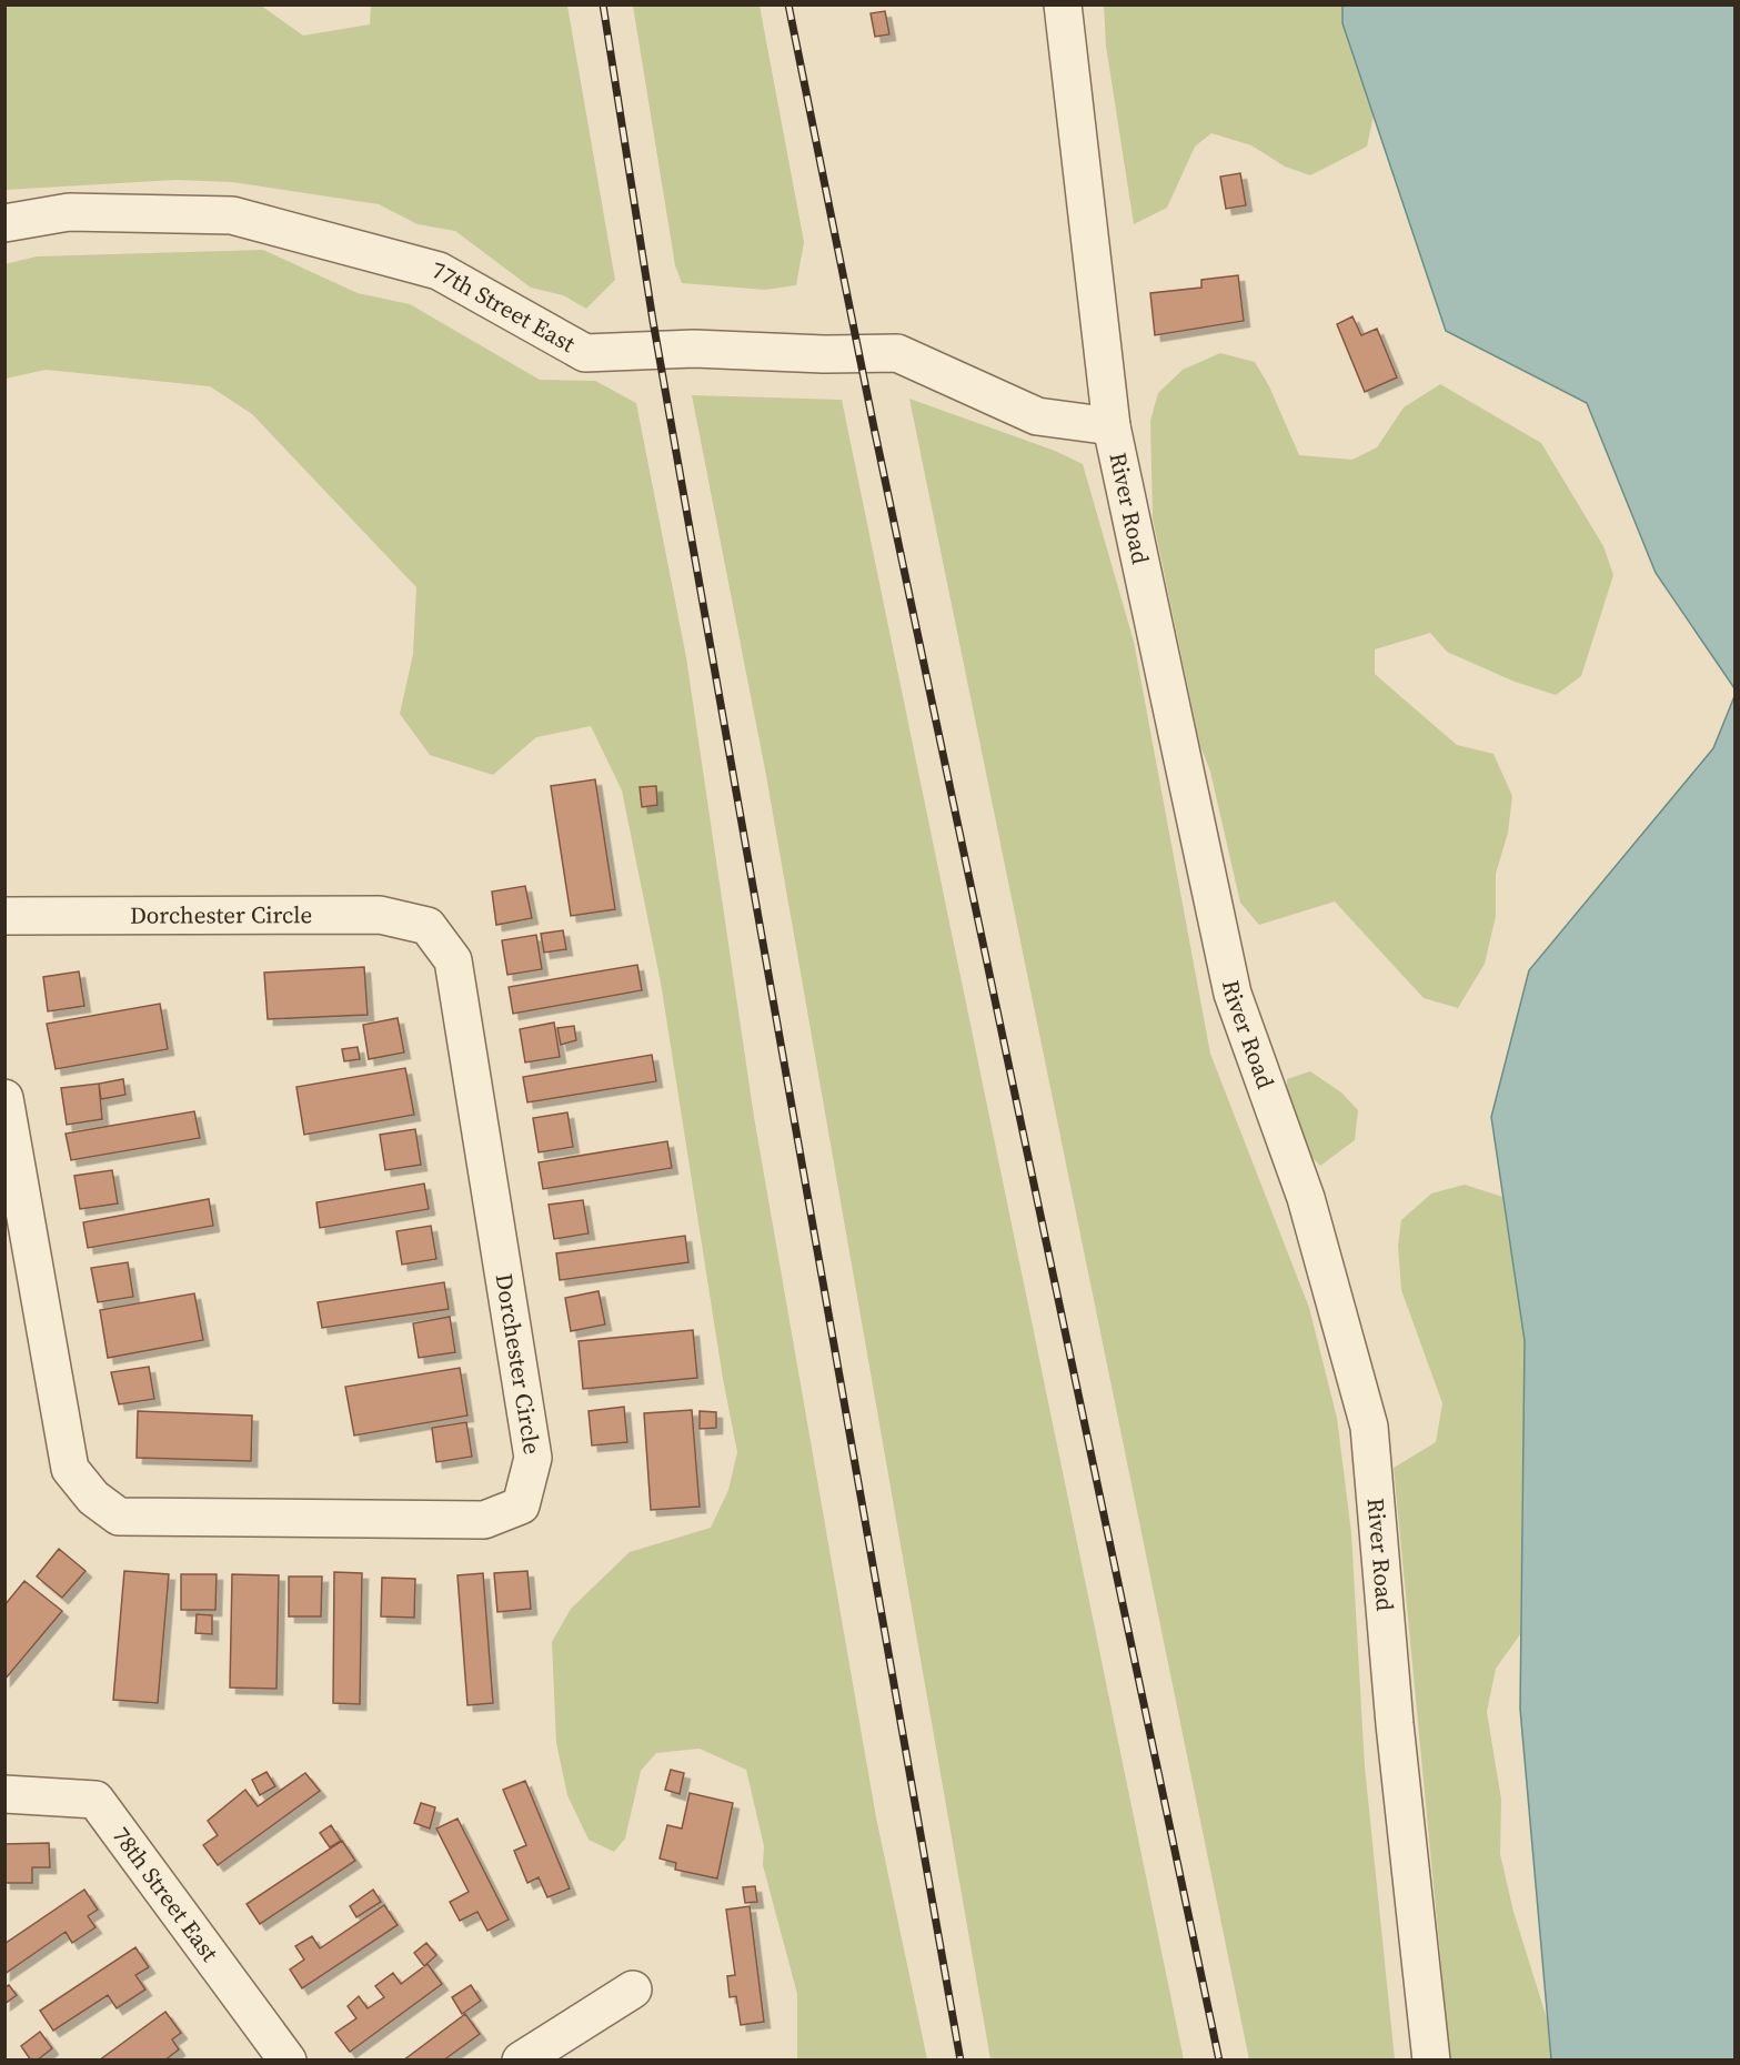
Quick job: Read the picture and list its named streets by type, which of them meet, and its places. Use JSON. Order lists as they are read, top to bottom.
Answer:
{
  "streets": {
    "street": [
      "77th Street East",
      "River Road",
      "Dorchester Circle",
      "78th Street East"
    ]
  },
  "crossings": [
    ["77th Street East", "River Road"]
  ]
}
